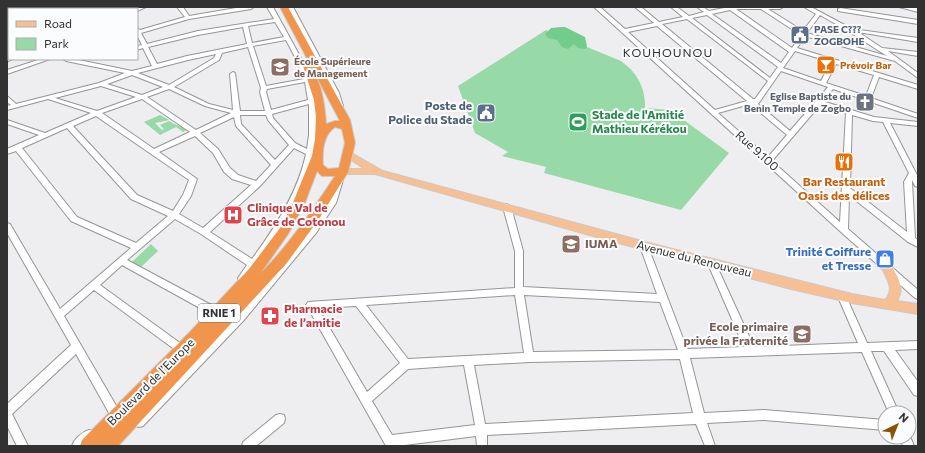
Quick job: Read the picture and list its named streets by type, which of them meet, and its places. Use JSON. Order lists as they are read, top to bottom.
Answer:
{
  "streets": {
    "highway": ["RNIE 1", "Boulevard de l’Europe"],
    "main road": ["Avenue du Renouveau"],
    "street": ["Rue 9.100"]
  },
  "crossings": [
    ["Avenue du Renouveau", "RNIE 1"],
    ["Avenue du Renouveau", "Boulevard de l’Europe"],
    ["RNIE 1", "Boulevard de l’Europe"]
  ],
  "districts": ["KOUHOUNOU"],
  "places": {
    "public building": ["PASE C??? ZOGBOHE", "Poste de Police du Stade"],
    "bar": ["Prévoir Bar"],
    "school or university": ["École Supérieure de Management", "IUMA", "Ecole primaire privée la Fraternité"],
    "church": ["Eglise Baptiste du Benin Temple de Zogbo"],
    "sports": ["Stade de l'Amitié Mathieu Kérékou"],
    "restaurant": ["Bar Restaurant Oasis des délices"],
    "hospital": ["Clinique Val de Grâce de Cotonou"],
    "shop": ["Trinité Coiffure et Tresse"],
    "pharmacy": ["Pharmacie de l’amitie"]
  },
  "legend": ["Road", "Park"],
  "north": "top right"
}
